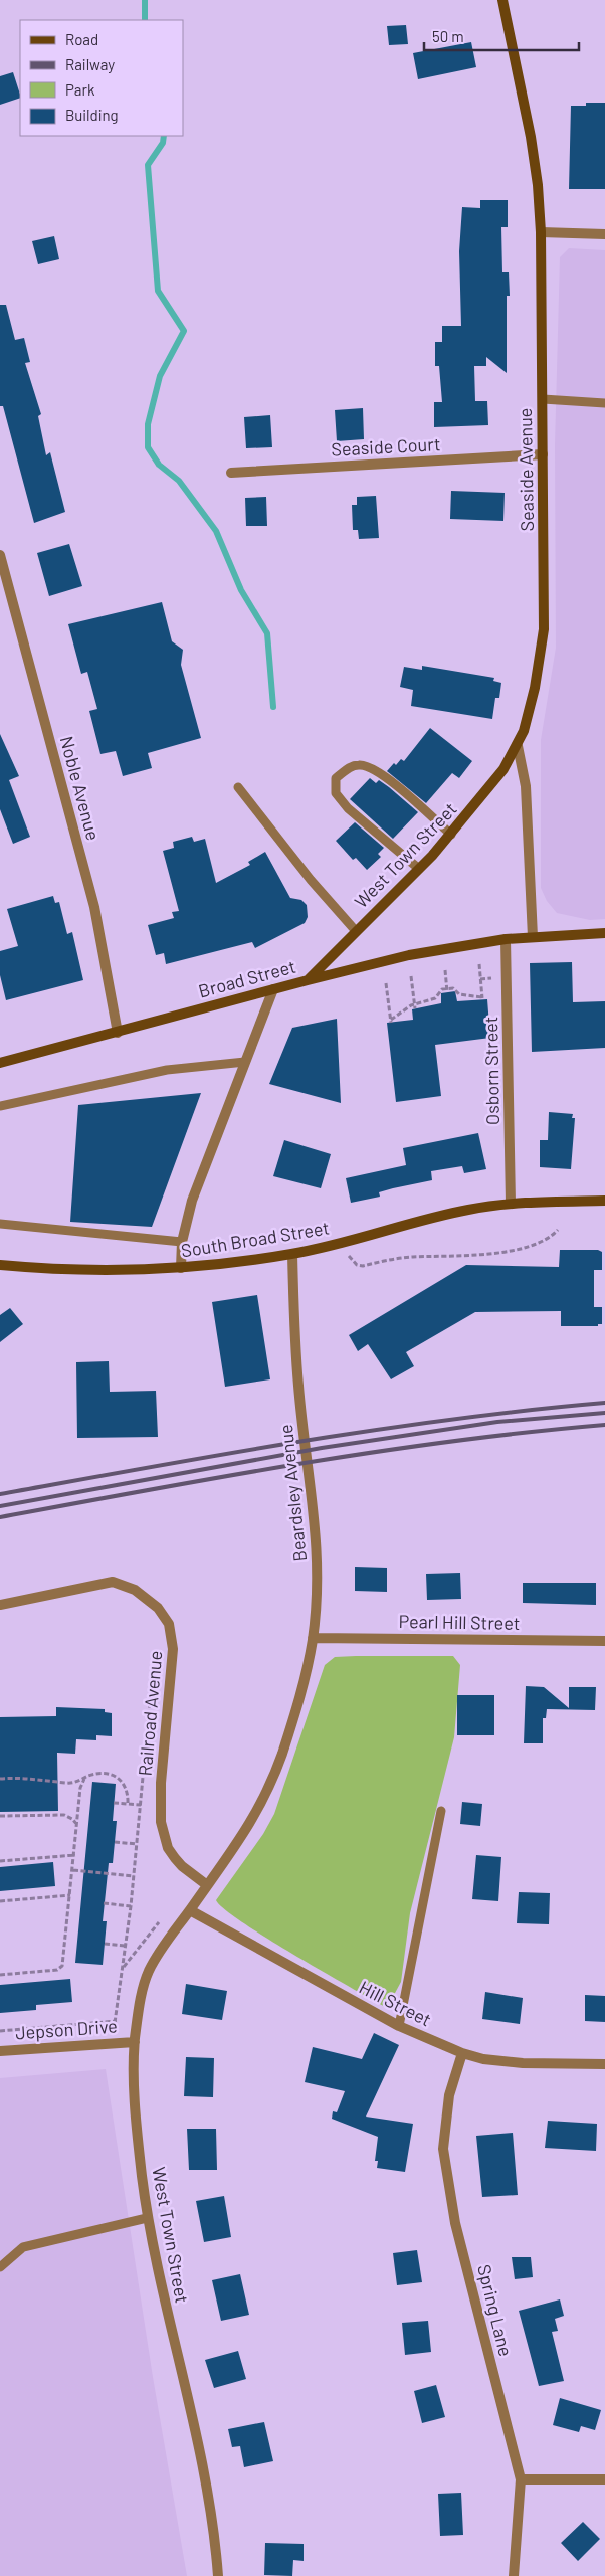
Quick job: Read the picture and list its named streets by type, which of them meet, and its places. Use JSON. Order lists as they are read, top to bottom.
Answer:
{
  "streets": {
    "main road": [
      "Seaside Avenue",
      "West Town Street",
      "Broad Street",
      "South Broad Street"
    ],
    "street": [
      "Seaside Court",
      "Noble Avenue",
      "Osborn Street",
      "Beardsley Avenue",
      "Pearl Hill Street",
      "Railroad Avenue",
      "Hill Street",
      "Jepson Drive",
      "Spring Lane"
    ]
  },
  "crossings": [
    ["Seaside Court", "Seaside Avenue"],
    ["Seaside Avenue", "West Town Street"],
    ["Noble Avenue", "Broad Street"],
    ["West Town Street", "Broad Street"],
    ["West Town Street", "Beardsley Avenue"],
    ["West Town Street", "Hill Street"],
    ["West Town Street", "Jepson Drive"],
    ["Broad Street", "Osborn Street"],
    ["Osborn Street", "South Broad Street"],
    ["South Broad Street", "Beardsley Avenue"],
    ["Beardsley Avenue", "Pearl Hill Street"],
    ["Beardsley Avenue", "Railroad Avenue"],
    ["Beardsley Avenue", "Hill Street"],
    ["Hill Street", "Spring Lane"]
  ],
  "legend": [
    "Road",
    "Railway",
    "Park",
    "Building"
  ],
  "scale_bar": "50 m"
}
